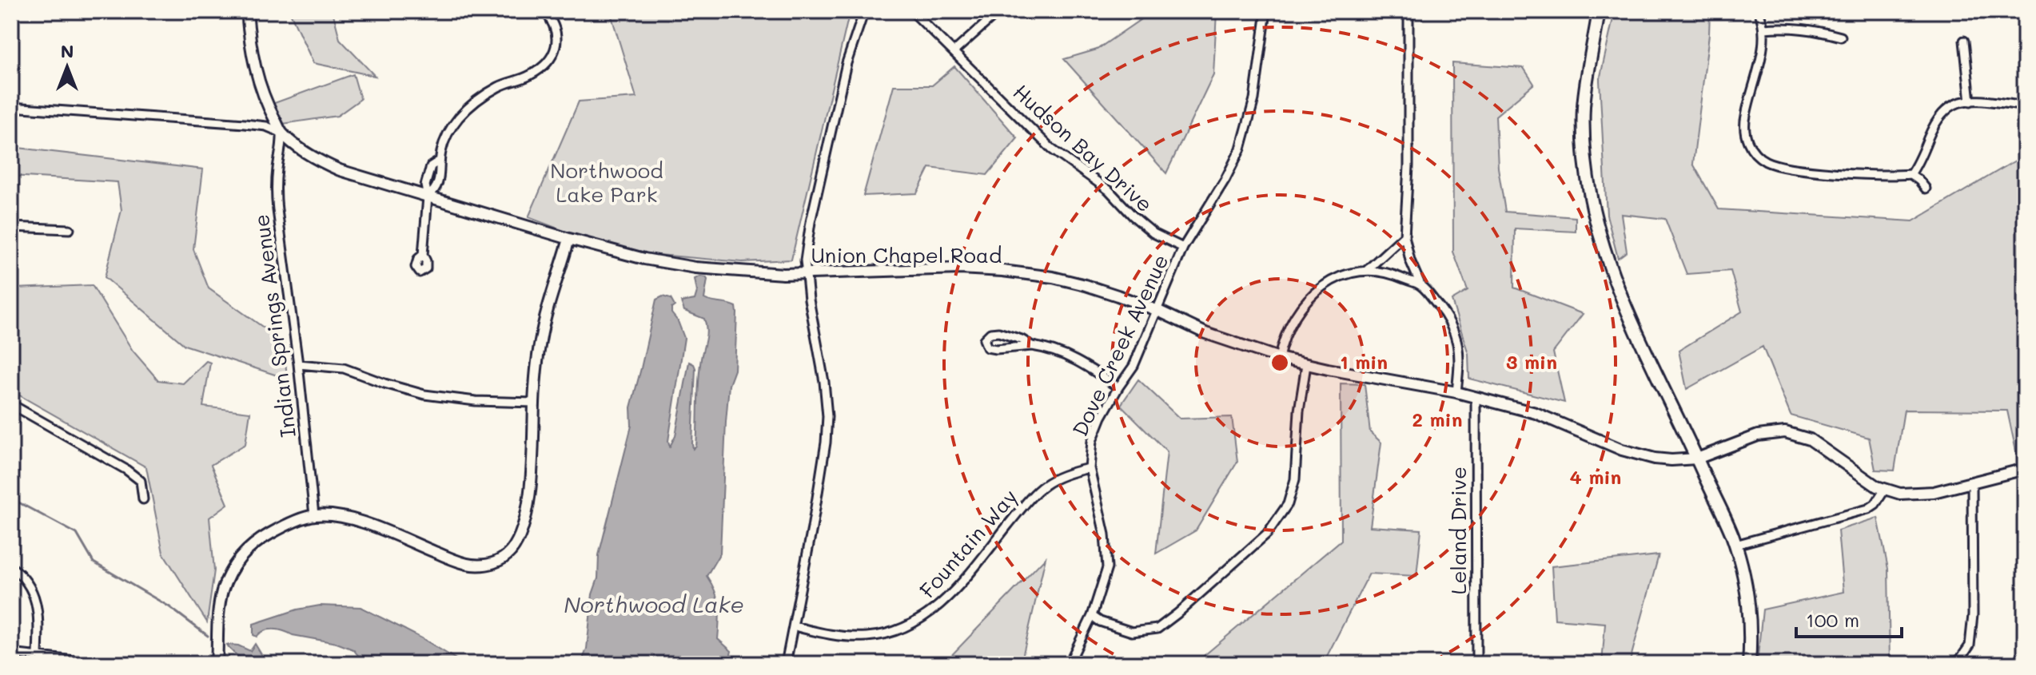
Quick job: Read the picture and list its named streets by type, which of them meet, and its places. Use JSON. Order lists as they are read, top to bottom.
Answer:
{
  "streets": {
    "street": [
      "Hudson Bay Drive",
      "Union Chapel Road",
      "Indian Springs Avenue",
      "Dove Creek Avenue",
      "Leland Drive",
      "Fountain Way"
    ]
  },
  "crossings": [
    ["Hudson Bay Drive", "Dove Creek Avenue"],
    ["Union Chapel Road", "Indian Springs Avenue"],
    ["Union Chapel Road", "Dove Creek Avenue"],
    ["Union Chapel Road", "Leland Drive"],
    ["Dove Creek Avenue", "Fountain Way"]
  ],
  "water": ["Northwood Lake"],
  "parks": ["Northwood Lake Park"],
  "scale_bar": "100 m",
  "north": "top",
  "rings": [
    "1 min",
    "3 min",
    "2 min",
    "4 min"
  ]
}
